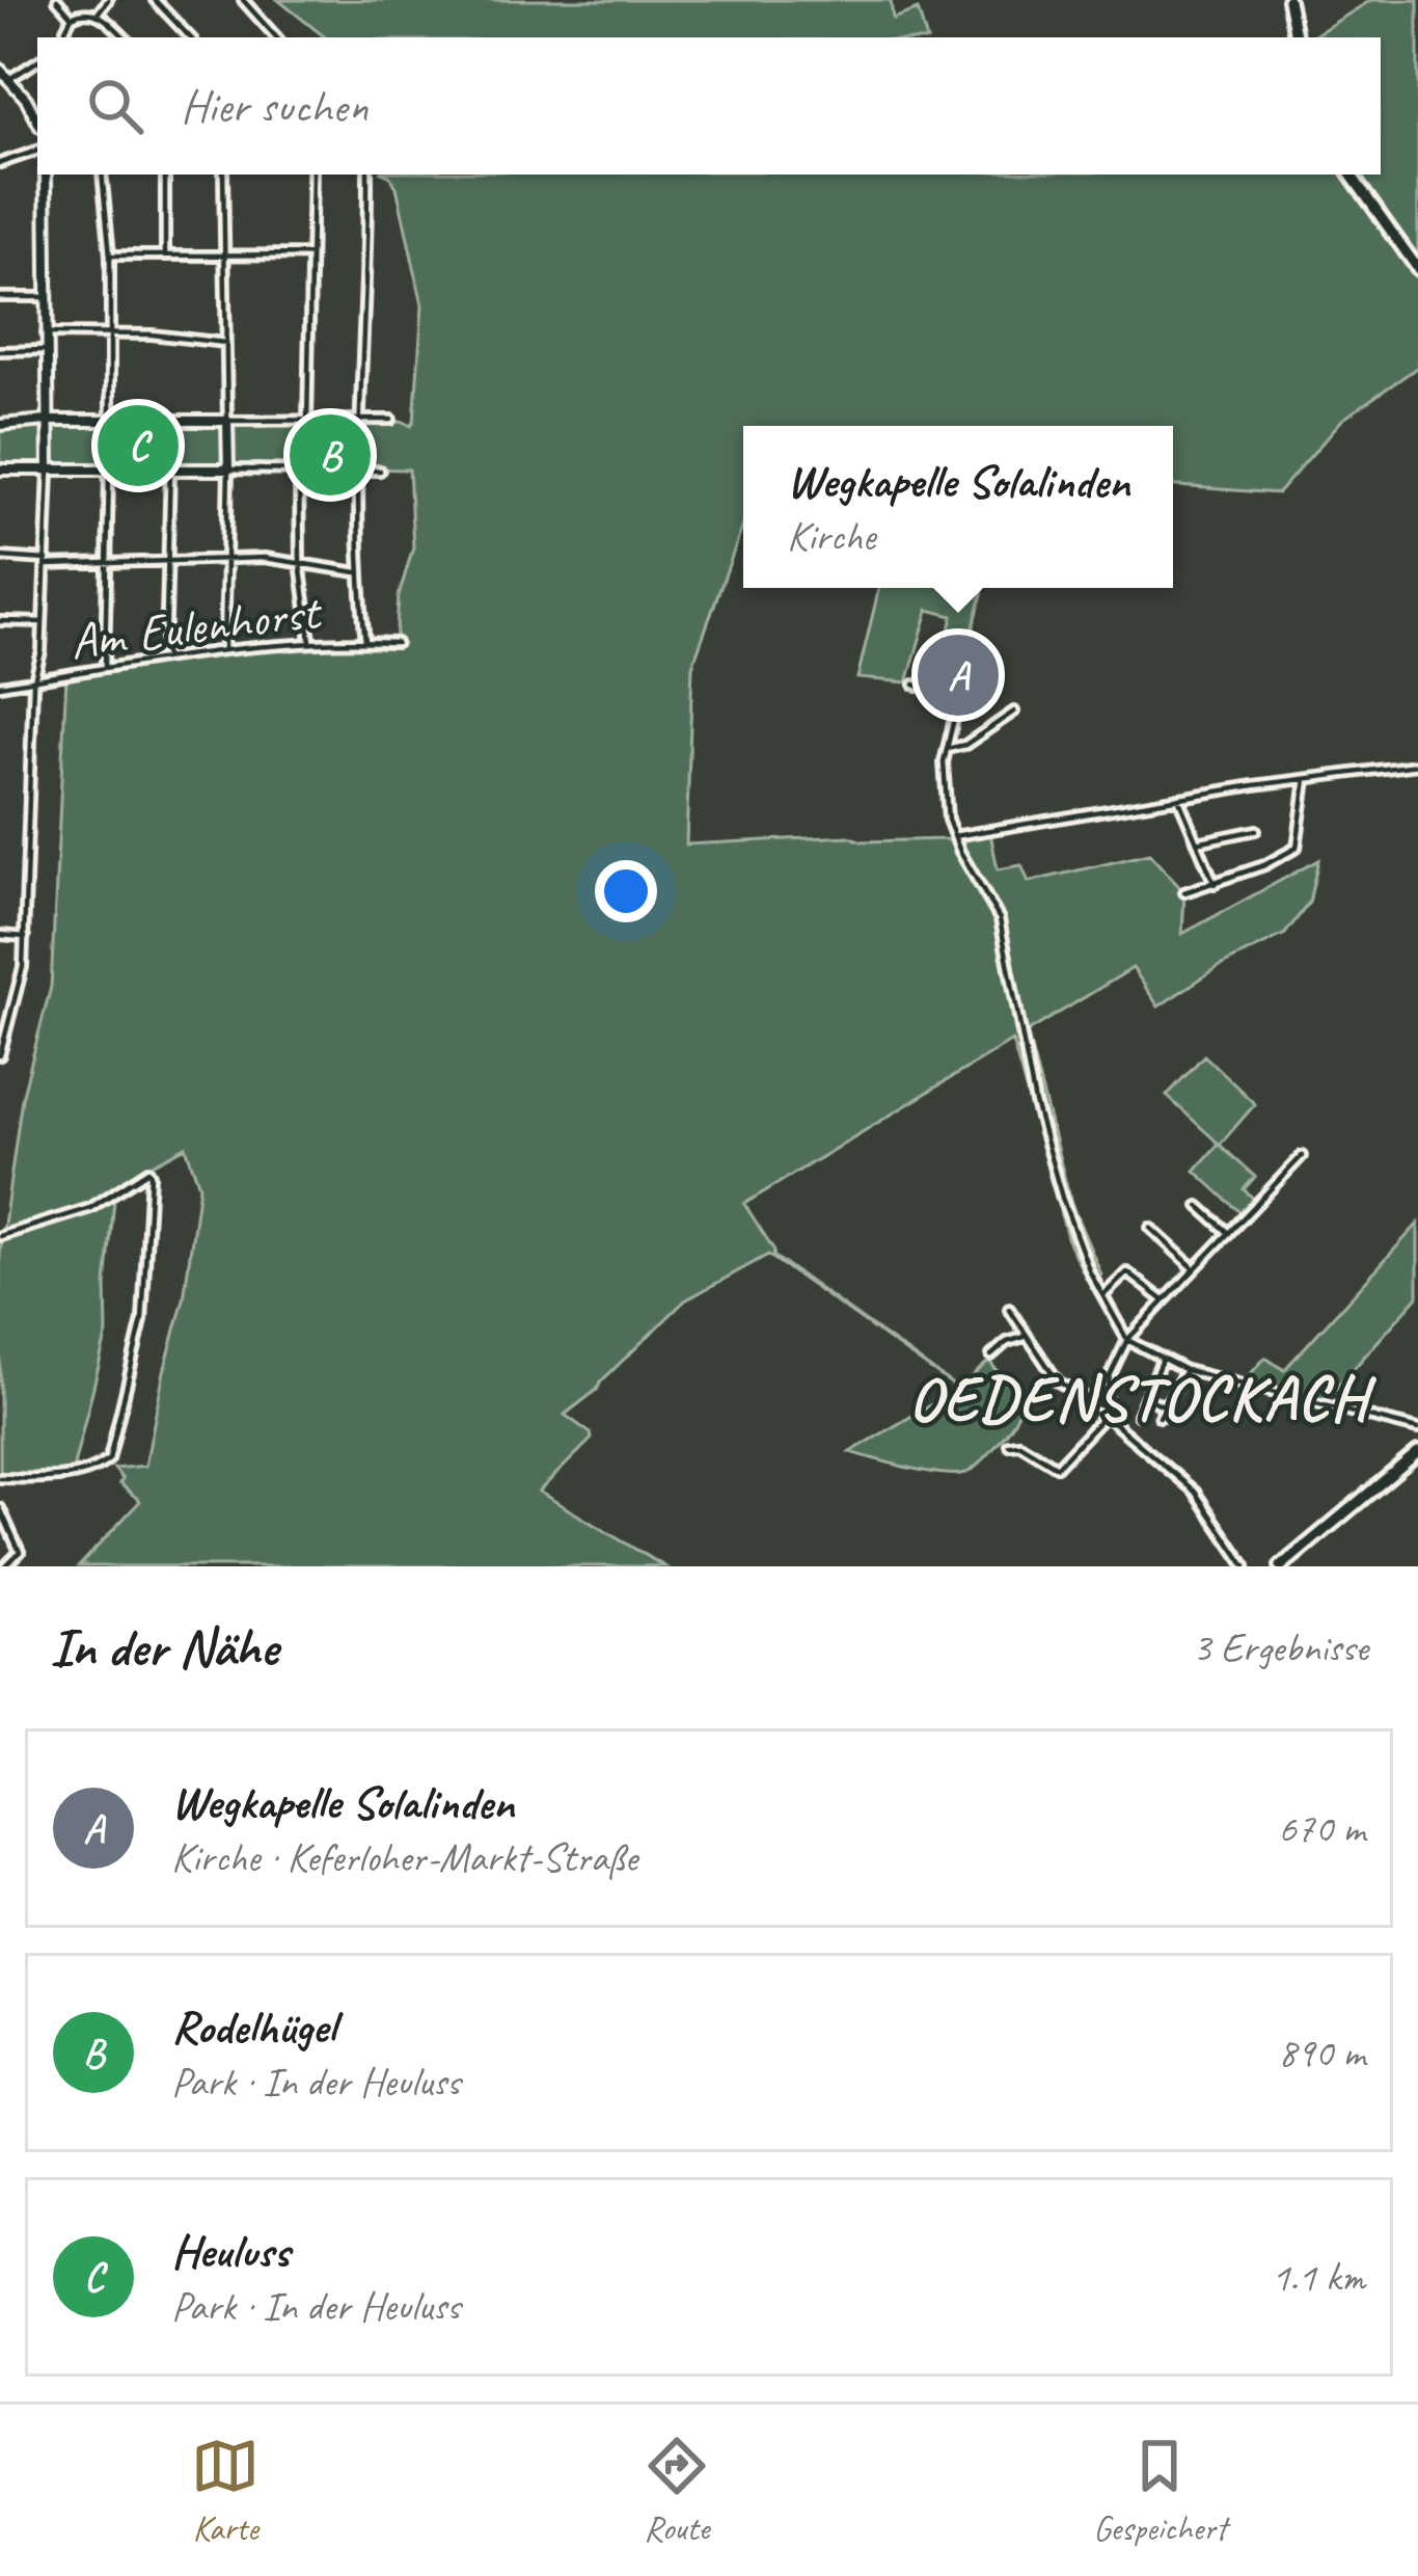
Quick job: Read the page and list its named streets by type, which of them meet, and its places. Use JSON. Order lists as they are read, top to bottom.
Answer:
{
  "streets": {
    "street": ["Am Eulenhorst"]
  },
  "districts": ["OEDENSTOCKACH"],
  "page": {
    "search": "Hier suchen",
    "pins": ["C", "B", "A"],
    "popup": ["Wegkapelle Solalinden", "Kirche"],
    "heading": ["In der Nähe", "3 Ergebnisse"],
    "list": [
      {
        "mark": "A",
        "name": "Wegkapelle Solalinden",
        "note": "Kirche · Keferloher-Markt-Straße",
        "value": "670 m"
      },
      {
        "mark": "B",
        "name": "Rodelhügel",
        "note": "Park · In der Heuluss",
        "value": "890 m"
      },
      {
        "mark": "C",
        "name": "Heuluss",
        "note": "Park · In der Heuluss",
        "value": "1.1 km"
      }
    ],
    "nav": ["Karte", "Route", "Gespeichert"]
  }
}
